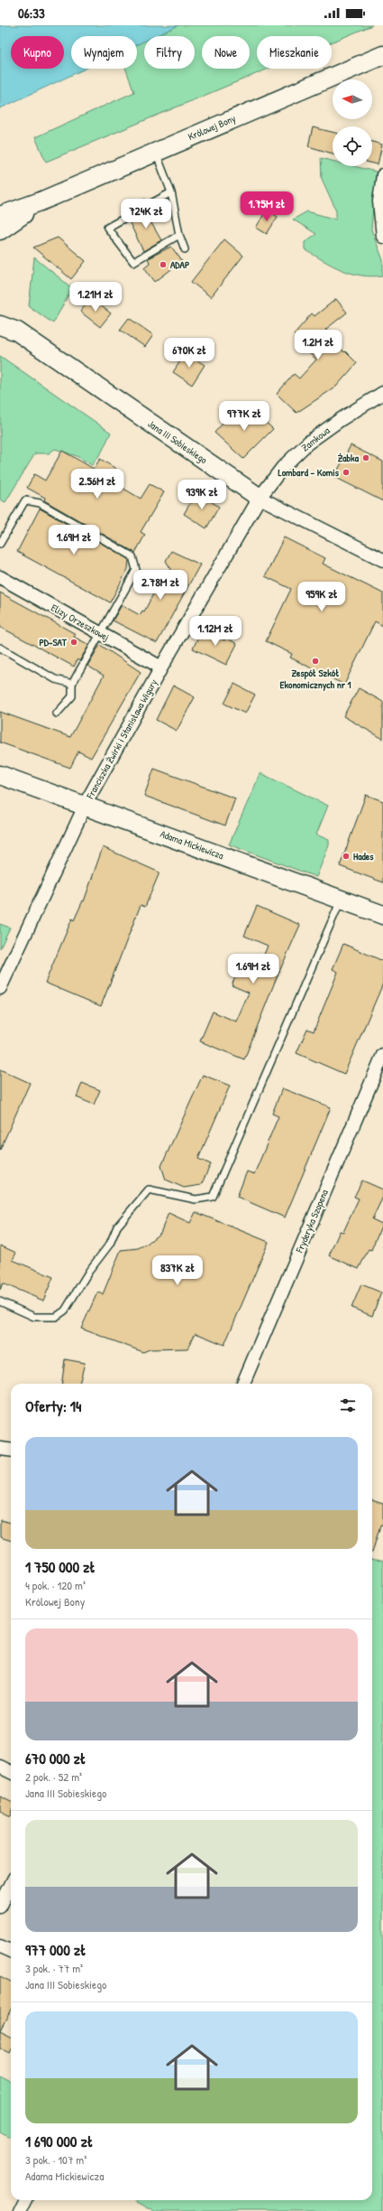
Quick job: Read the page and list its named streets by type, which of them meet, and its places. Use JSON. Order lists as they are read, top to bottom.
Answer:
{
  "streets": {
    "street": [
      "Królowej Bony",
      "Zamkowa",
      "Jana III Sobieskiego",
      "Elizy Orzeszkowej",
      "Franciszka Żwirki i Stanisława Wigury",
      "Adama Mickiewicza",
      "Fryderyka Szopena"
    ]
  },
  "crossings": [
    ["Zamkowa", "Jana III Sobieskiego"],
    ["Zamkowa", "Franciszka Żwirki i Stanisława Wigury"],
    ["Jana III Sobieskiego", "Franciszka Żwirki i Stanisława Wigury"],
    ["Elizy Orzeszkowej", "Franciszka Żwirki i Stanisława Wigury"],
    ["Franciszka Żwirki i Stanisława Wigury", "Adama Mickiewicza"]
  ],
  "places": [
    "ADAP",
    "Żabka",
    "Lombard – Komis",
    "PD-SAT",
    "Zespół Szkół Ekonomicznych nr 1",
    "Hades"
  ],
  "north": "left",
  "page": {
    "status": "06:33",
    "chip": [
      "Kupno",
      "Wynajem",
      "Filtry",
      "Nowe",
      "Mieszkanie"
    ],
    "price": [
      "1.75M zł",
      "724K zł",
      "1.21M zł",
      "1.2M zł",
      "670K zł",
      "977K zł",
      "2.56M zł",
      "939K zł",
      "1.69M zł",
      "2.78M zł",
      "959K zł",
      "1.12M zł",
      "1.69M zł",
      "837K zł"
    ],
    "heading": "Oferty: 14",
    "list": [
      {
        "name": "1 750 000 zł",
        "note": "4 pok. · 120 m² · Królowej Bony"
      },
      {
        "name": "670 000 zł",
        "note": "2 pok. · 52 m² · Jana III Sobieskiego"
      },
      {
        "name": "977 000 zł",
        "note": "3 pok. · 77 m² · Jana III Sobieskiego"
      },
      {
        "name": "1 690 000 zł",
        "note": "3 pok. · 107 m² · Adama Mickiewicza"
      }
    ]
  }
}
